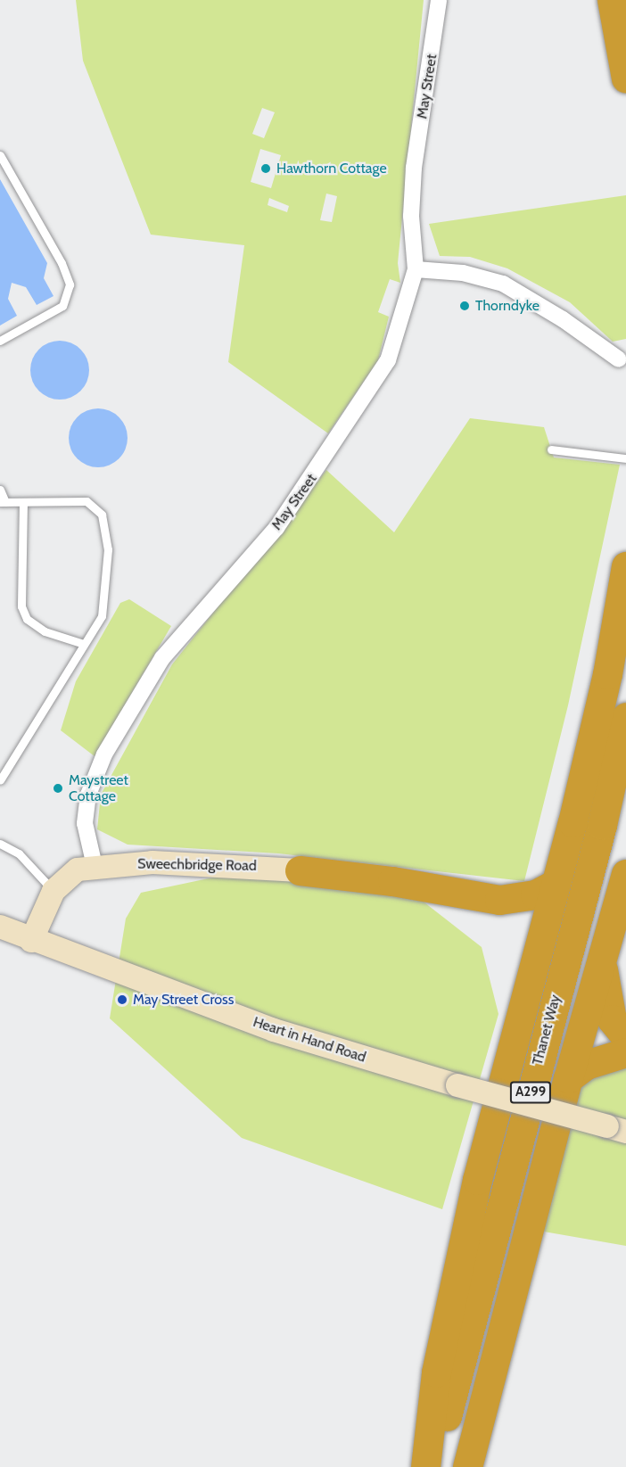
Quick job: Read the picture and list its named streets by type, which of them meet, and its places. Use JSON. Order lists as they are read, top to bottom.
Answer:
{
  "streets": {
    "highway": ["Thanet Way", "A299"],
    "street": ["May Street", "Sweechbridge Road", "Heart in Hand Road"]
  },
  "crossings": [
    ["May Street", "Sweechbridge Road"]
  ],
  "places": [
    "Hawthorn Cottage",
    "Thorndyke",
    "Maystreet Cottage",
    "May Street Cross"
  ]
}
